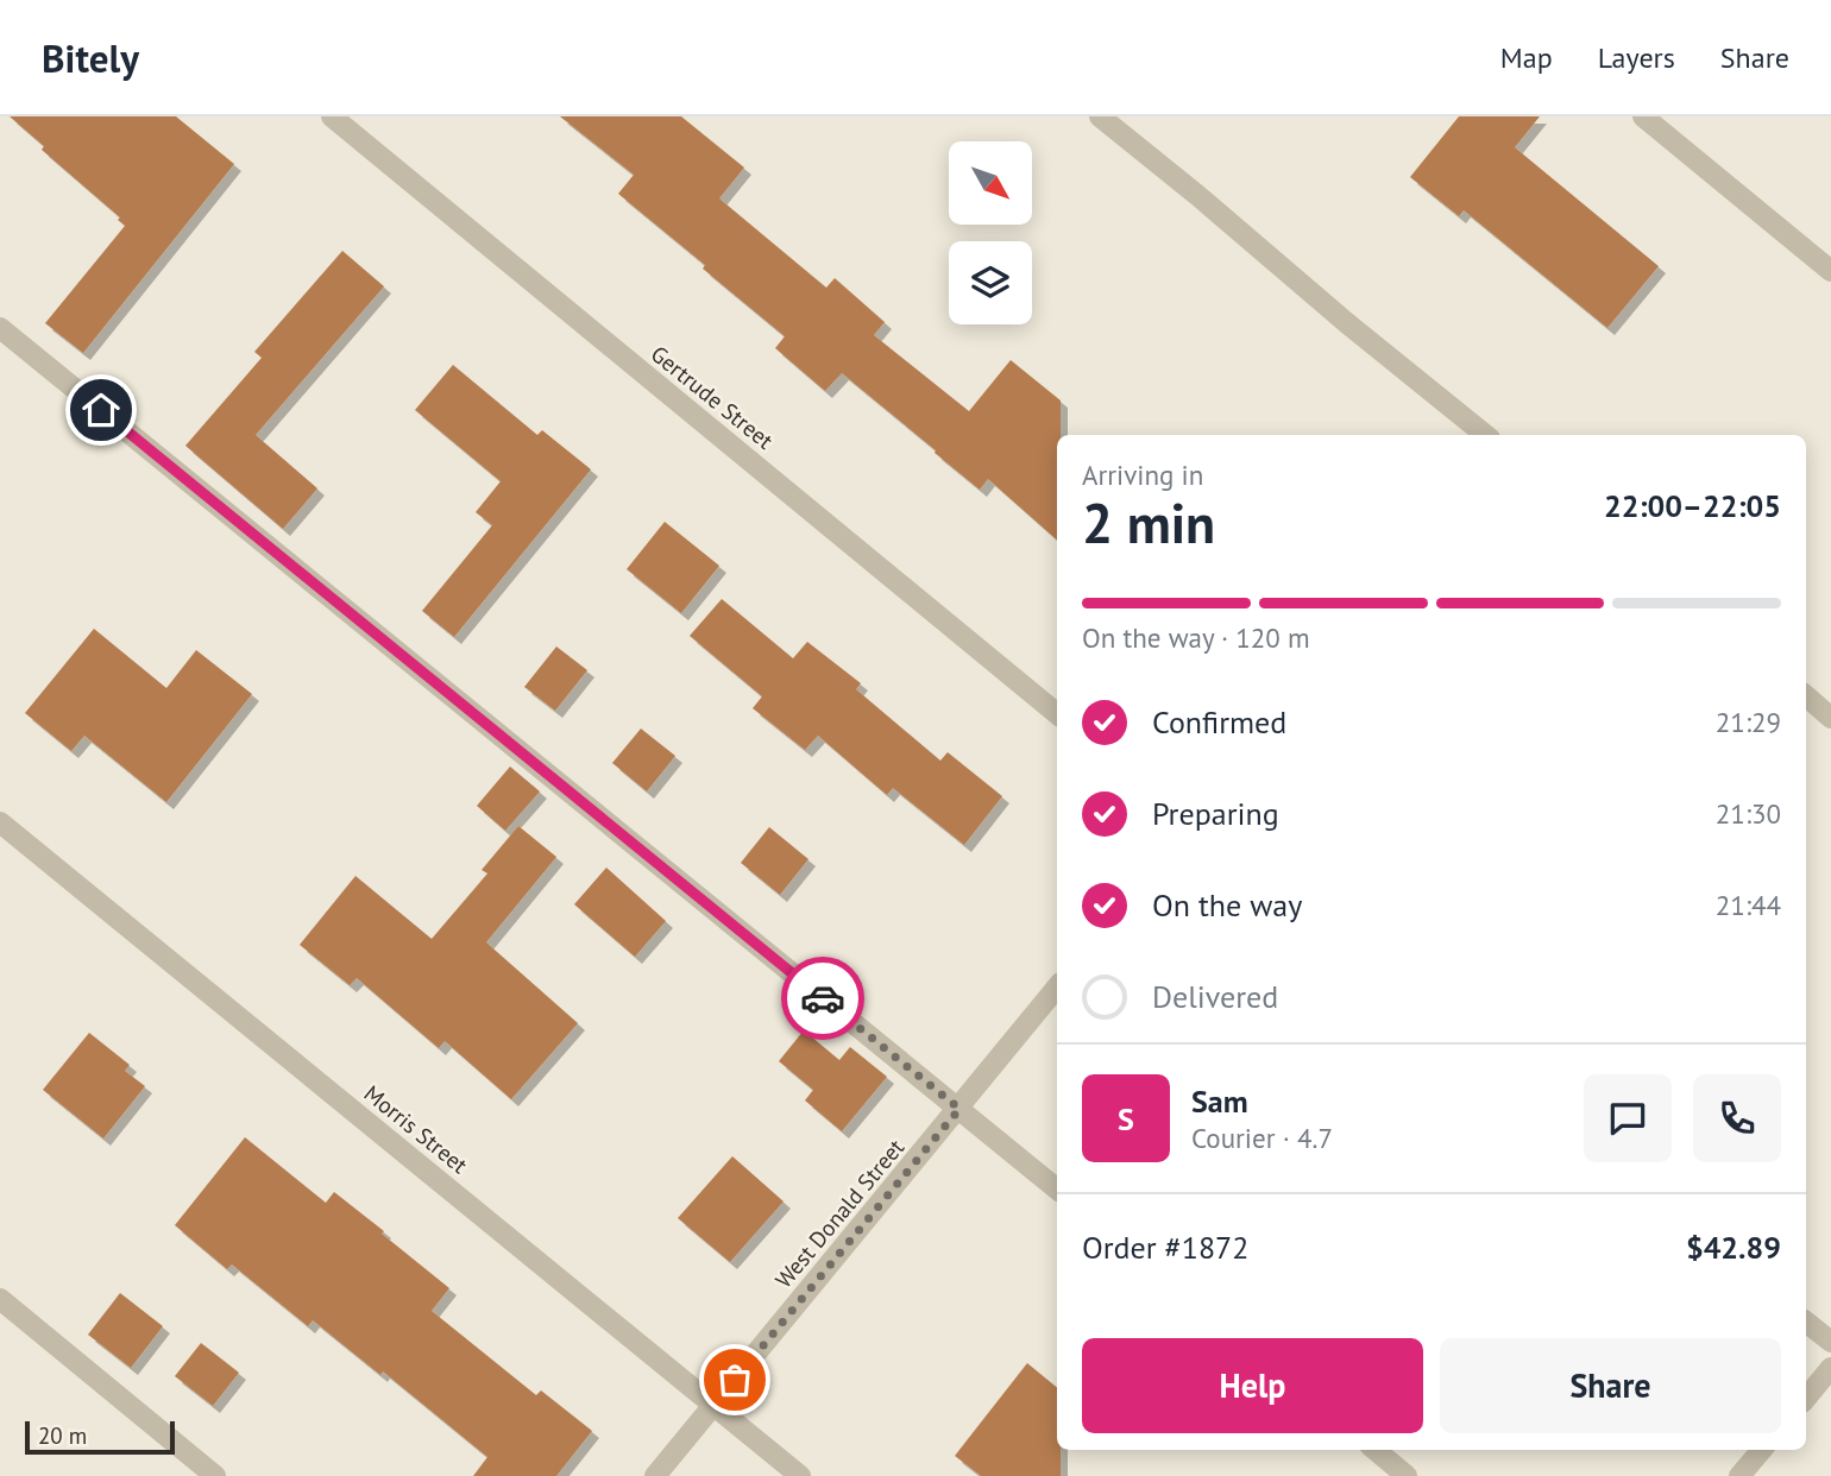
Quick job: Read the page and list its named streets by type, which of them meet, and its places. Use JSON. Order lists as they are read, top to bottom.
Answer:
{
  "streets": {
    "street": ["Gertrude Street", "Morris Street", "West Donald Street"]
  },
  "crossings": [
    ["Morris Street", "West Donald Street"]
  ],
  "scale_bar": "20 m",
  "north": "bottom right",
  "page": {
    "header": "Bitely",
    "nav": ["Map", "Layers", "Share"],
    "heading": ["2 min", "Arriving in", "22:00–22:05"],
    "panel": [
      "Sam",
      "Courier · 4.7",
      "Order #1872",
      "$42.89"
    ],
    "bar": "On the way · 120 m",
    "list": [
      ["Confirmed", "21:29"],
      ["Preparing", "21:30"],
      ["On the way", "21:44"],
      "Delivered"
    ],
    "round": "S",
    "buttons": ["Help", "Share"],
    "scale": "20 m"
  }
}
